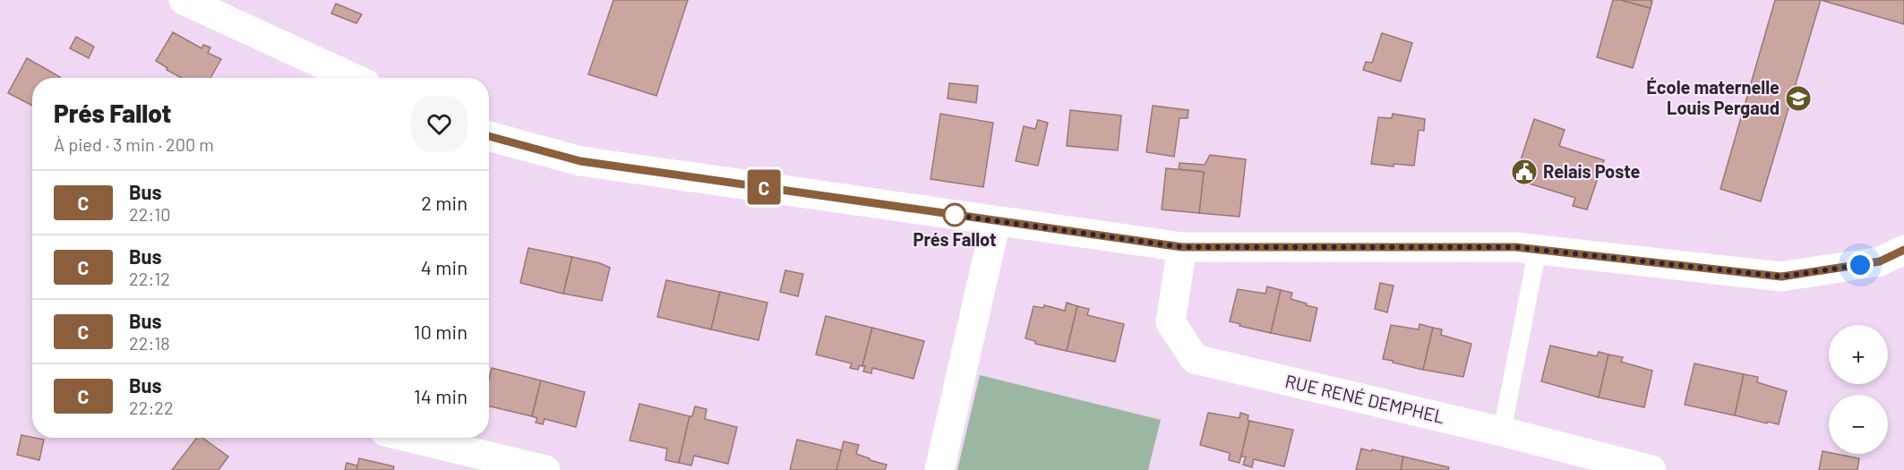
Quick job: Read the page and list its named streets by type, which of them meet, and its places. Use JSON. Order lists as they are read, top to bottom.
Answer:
{
  "streets": {
    "street": ["RUE RENÉ DEMPHEL"]
  },
  "places": {
    "school or university": ["École maternelle Louis Pergaud"],
    "public building": ["Relais Poste"],
    "other": ["Prés Fallot"]
  },
  "lines": ["bus line C"],
  "page": {
    "on_map": "C",
    "heading": ["Prés Fallot", "À pied · 3 min · 200 m"],
    "list": [
      {
        "mark": "C",
        "name": "Bus",
        "note": "22:10",
        "value": "2 min"
      },
      {
        "mark": "C",
        "name": "Bus",
        "note": "22:12",
        "value": "4 min"
      },
      {
        "mark": "C",
        "name": "Bus",
        "note": "22:18",
        "value": "10 min"
      },
      {
        "mark": "C",
        "name": "Bus",
        "note": "22:22",
        "value": "14 min"
      }
    ],
    "map_buttons": ["+", "−"]
  }
}
